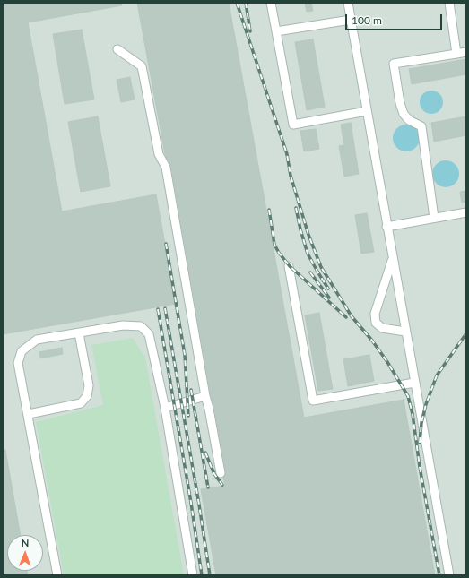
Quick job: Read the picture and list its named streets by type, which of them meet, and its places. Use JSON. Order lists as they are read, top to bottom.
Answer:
{
  "scale_bar": "100 m",
  "north": "top"
}
